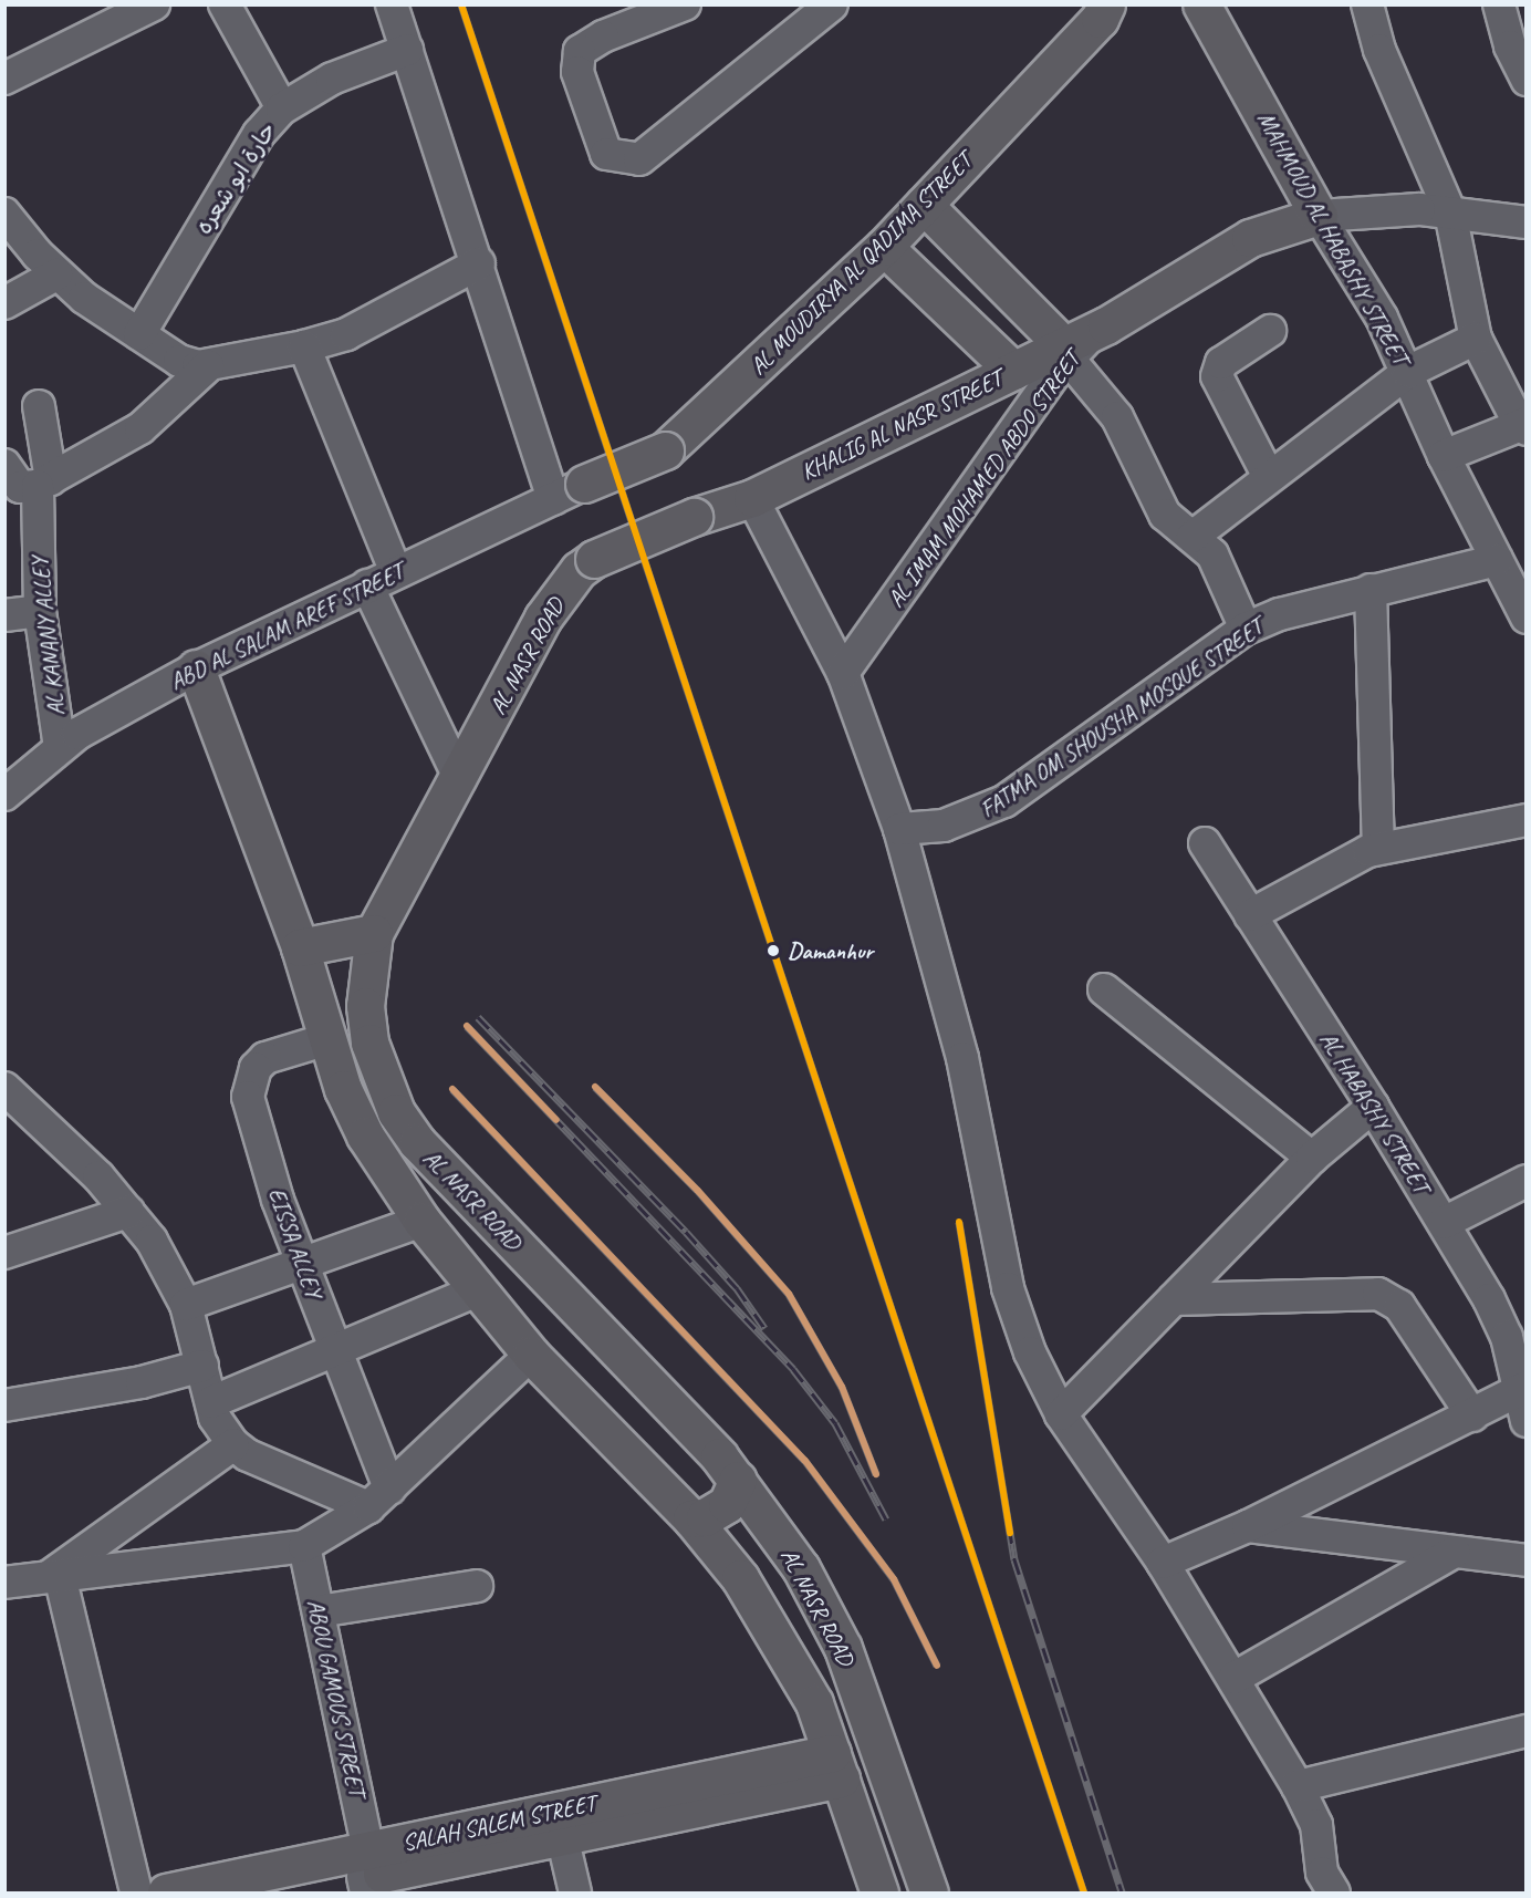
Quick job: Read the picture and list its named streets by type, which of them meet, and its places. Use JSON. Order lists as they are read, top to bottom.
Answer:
{
  "streets": {
    "main road": [
      "MAHMOUD AL HABASHY STREET",
      "AL MOUDIRYA AL QADIMA STREET",
      "KHALIG AL NASR STREET",
      "AL NASR ROAD",
      "SALAH SALEM STREET"
    ],
    "street": [
      "حارة ابو شعره",
      "AL IMAM MOHAMED ABDO STREET",
      "ABD AL SALAM AREF STREET",
      "AL KANANY ALLEY",
      "FATMA OM SHOUSHA MOSQUE STREET",
      "AL HABASHY STREET",
      "EISSA ALLEY",
      "ABOU GAMOUS STREET"
    ]
  },
  "crossings": [
    ["MAHMOUD AL HABASHY STREET", "KHALIG AL NASR STREET"],
    ["MAHMOUD AL HABASHY STREET", "FATMA OM SHOUSHA MOSQUE STREET"],
    ["AL MOUDIRYA AL QADIMA STREET", "ABD AL SALAM AREF STREET"],
    ["KHALIG AL NASR STREET", "AL IMAM MOHAMED ABDO STREET"],
    ["KHALIG AL NASR STREET", "AL NASR ROAD"],
    ["ABD AL SALAM AREF STREET", "AL KANANY ALLEY"],
    ["ABD AL SALAM AREF STREET", "AL NASR ROAD"],
    ["AL NASR ROAD", "EISSA ALLEY"],
    ["AL NASR ROAD", "SALAH SALEM STREET"],
    ["ABOU GAMOUS STREET", "SALAH SALEM STREET"]
  ],
  "places": ["Damanhur"]
}
